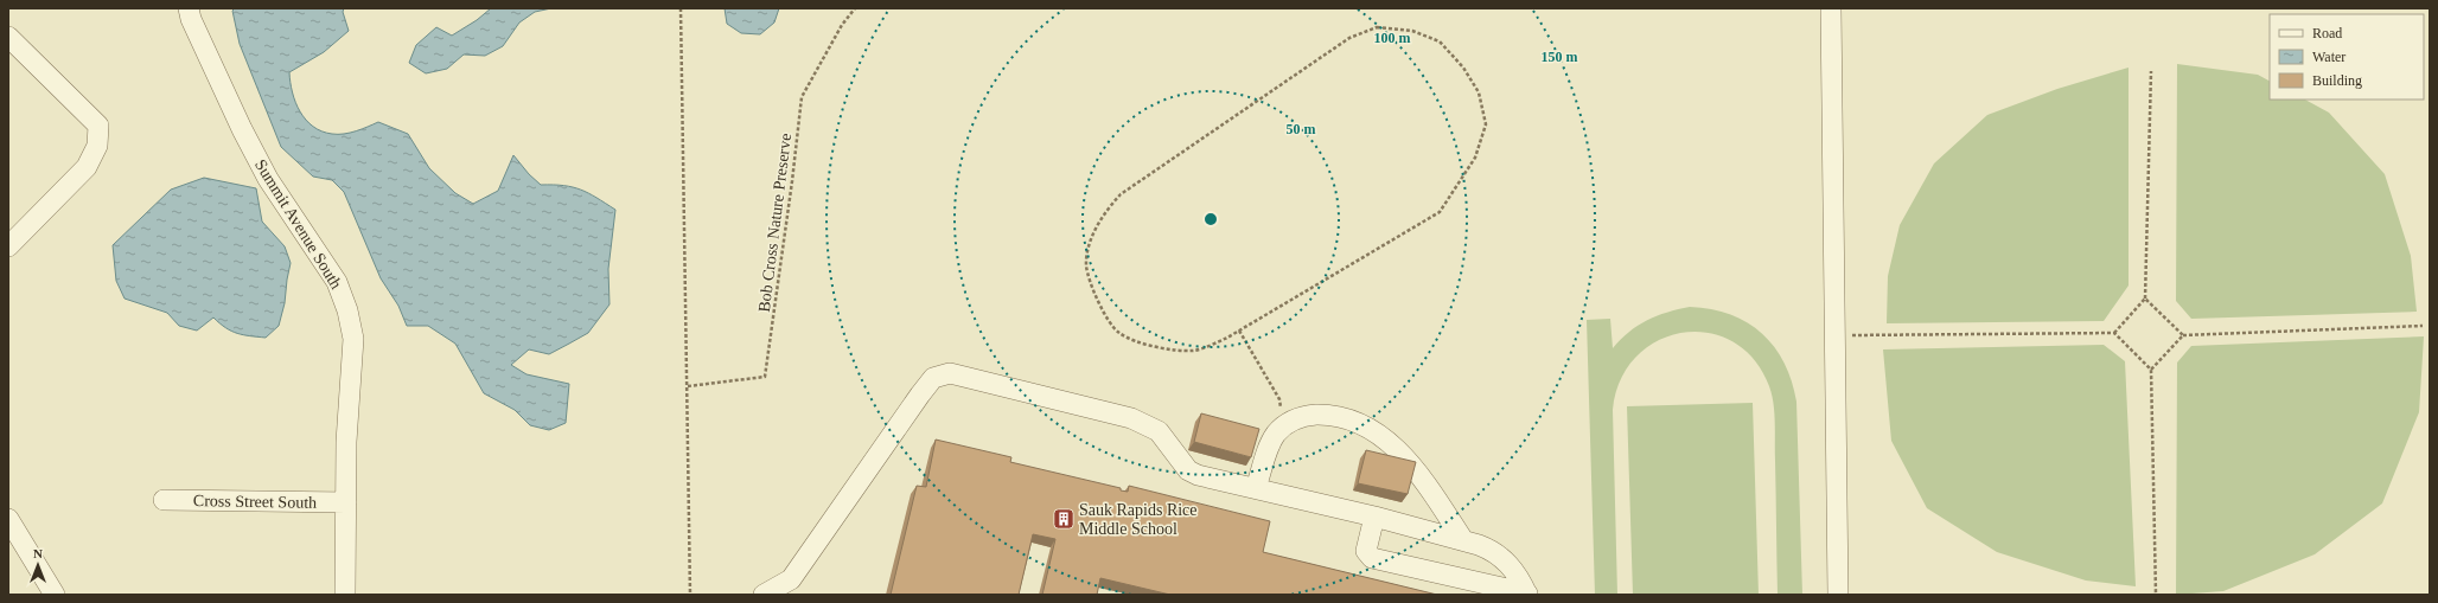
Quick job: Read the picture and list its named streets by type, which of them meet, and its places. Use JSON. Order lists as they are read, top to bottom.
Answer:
{
  "streets": {
    "street": ["Summit Avenue South", "Cross Street South"],
    "path": ["Bob Cross Nature Preserve"]
  },
  "crossings": [
    ["Summit Avenue South", "Cross Street South"]
  ],
  "places": {
    "building": ["Sauk Rapids Rice Middle School"]
  },
  "legend": ["Road", "Water", "Building"],
  "north": "top",
  "rings": ["100 m", "150 m", "50 m"]
}
